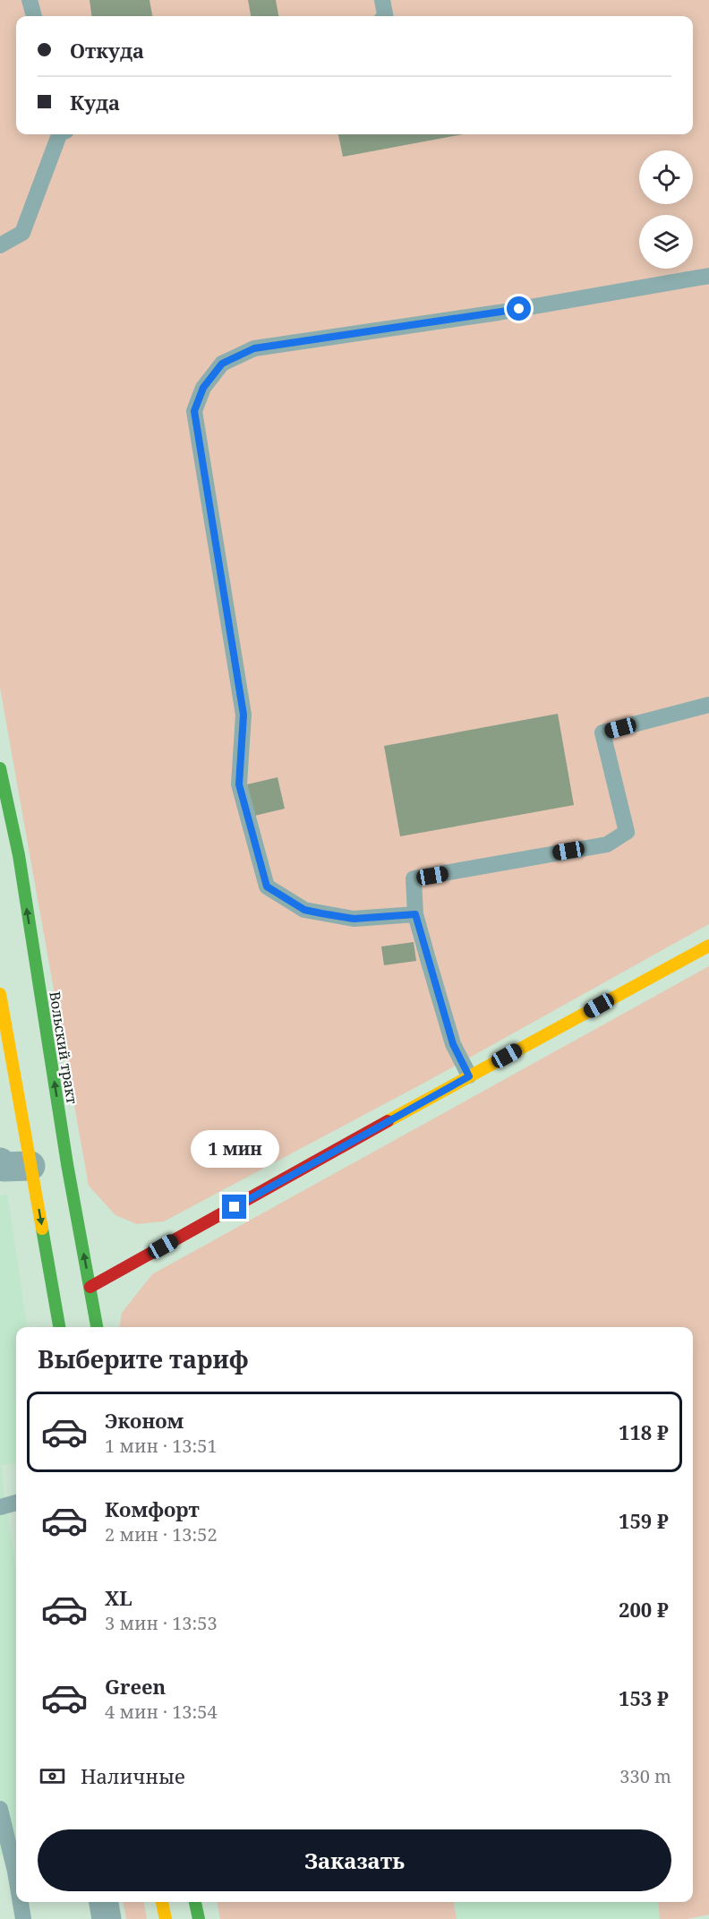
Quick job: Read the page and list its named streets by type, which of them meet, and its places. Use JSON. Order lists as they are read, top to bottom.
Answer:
{
  "streets": {
    "main road": ["Вольский тракт"]
  },
  "page": {
    "banner": ["Откуда", "Куда"],
    "bubble": "1 мин",
    "heading": "Выберите тариф",
    "list": [
      {
        "name": "Эконом",
        "note": "1 мин · 13:51",
        "value": "118 ₽"
      },
      {
        "name": "Комфорт",
        "note": "2 мин · 13:52",
        "value": "159 ₽"
      },
      {
        "name": "XL",
        "note": "3 мин · 13:53",
        "value": "200 ₽"
      },
      {
        "name": "Green",
        "note": "4 мин · 13:54",
        "value": "153 ₽"
      }
    ],
    "pay": ["Наличные", "330 m"],
    "buttons": "Заказать"
  }
}
